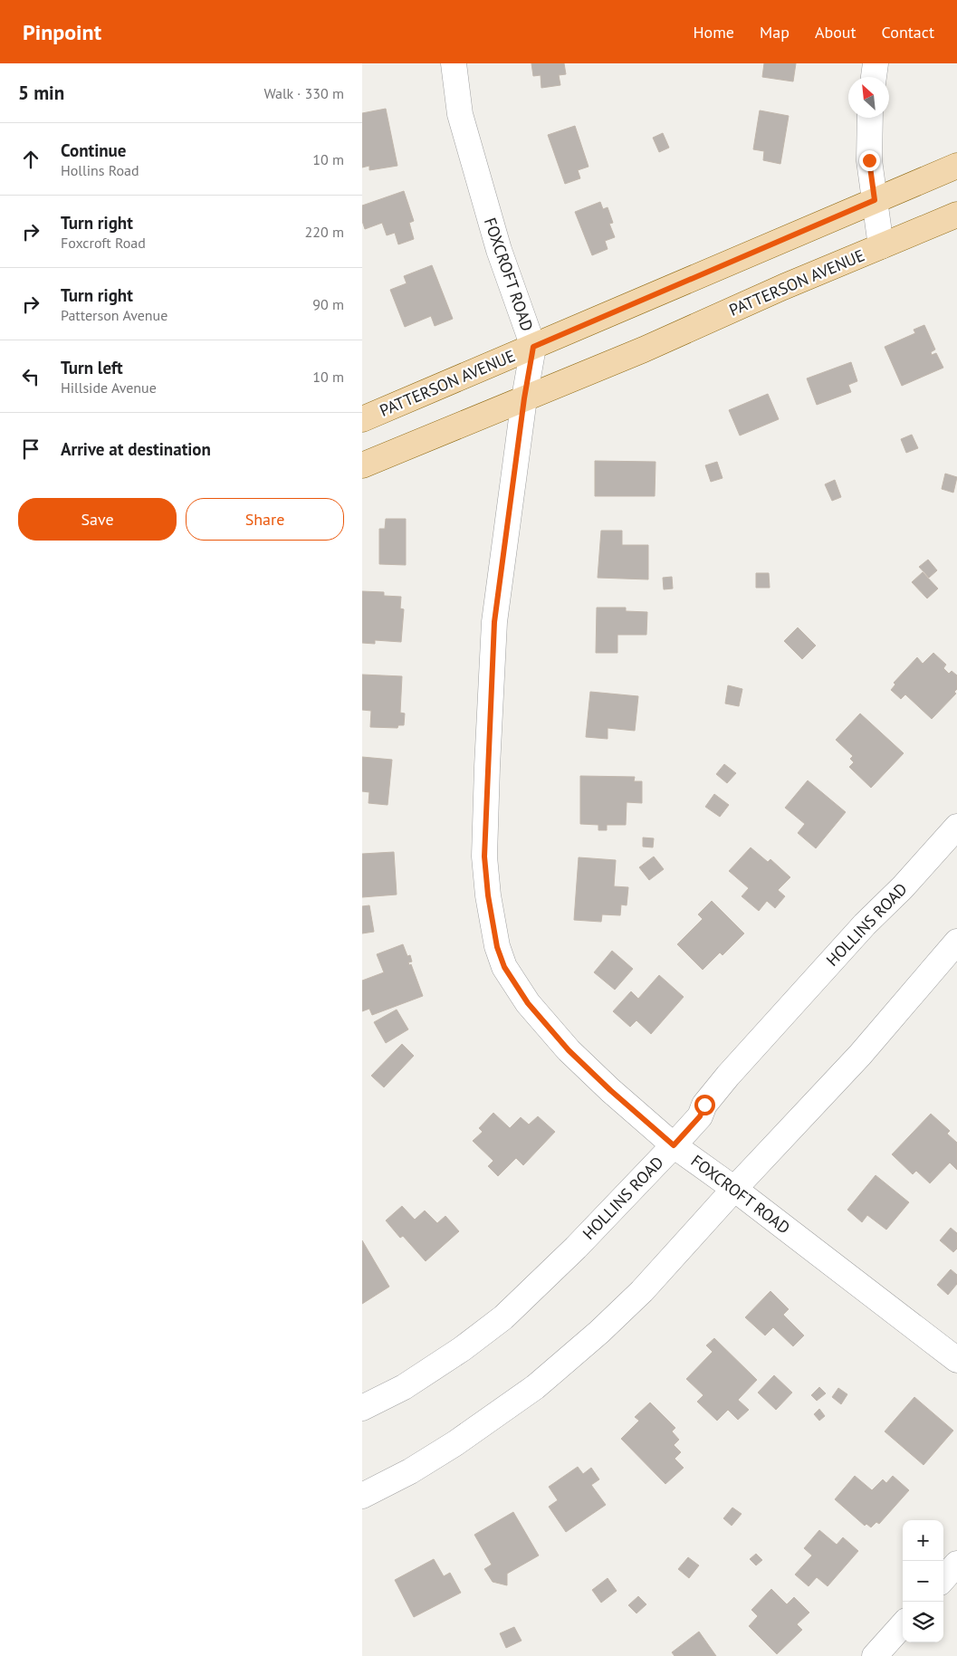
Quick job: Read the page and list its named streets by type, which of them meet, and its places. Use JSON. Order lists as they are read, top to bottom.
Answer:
{
  "streets": {
    "main road": ["PATTERSON AVENUE"],
    "street": ["FOXCROFT ROAD", "HOLLINS ROAD"]
  },
  "crossings": [
    ["FOXCROFT ROAD", "PATTERSON AVENUE"],
    ["FOXCROFT ROAD", "HOLLINS ROAD"]
  ],
  "north": "top left",
  "page": {
    "header": "Pinpoint",
    "nav": [
      "Home",
      "Map",
      "About",
      "Contact"
    ],
    "heading": ["5 min", "Walk · 330 m"],
    "list": [
      ["Continue", "Hollins Road", "10 m"],
      ["Turn right", "Foxcroft Road", "220 m"],
      ["Turn right", "Patterson Avenue", "90 m"],
      ["Turn left", "Hillside Avenue", "10 m"],
      "Arrive at destination"
    ],
    "buttons": ["Save", "Share"],
    "map_buttons": ["+", "−"]
  }
}
